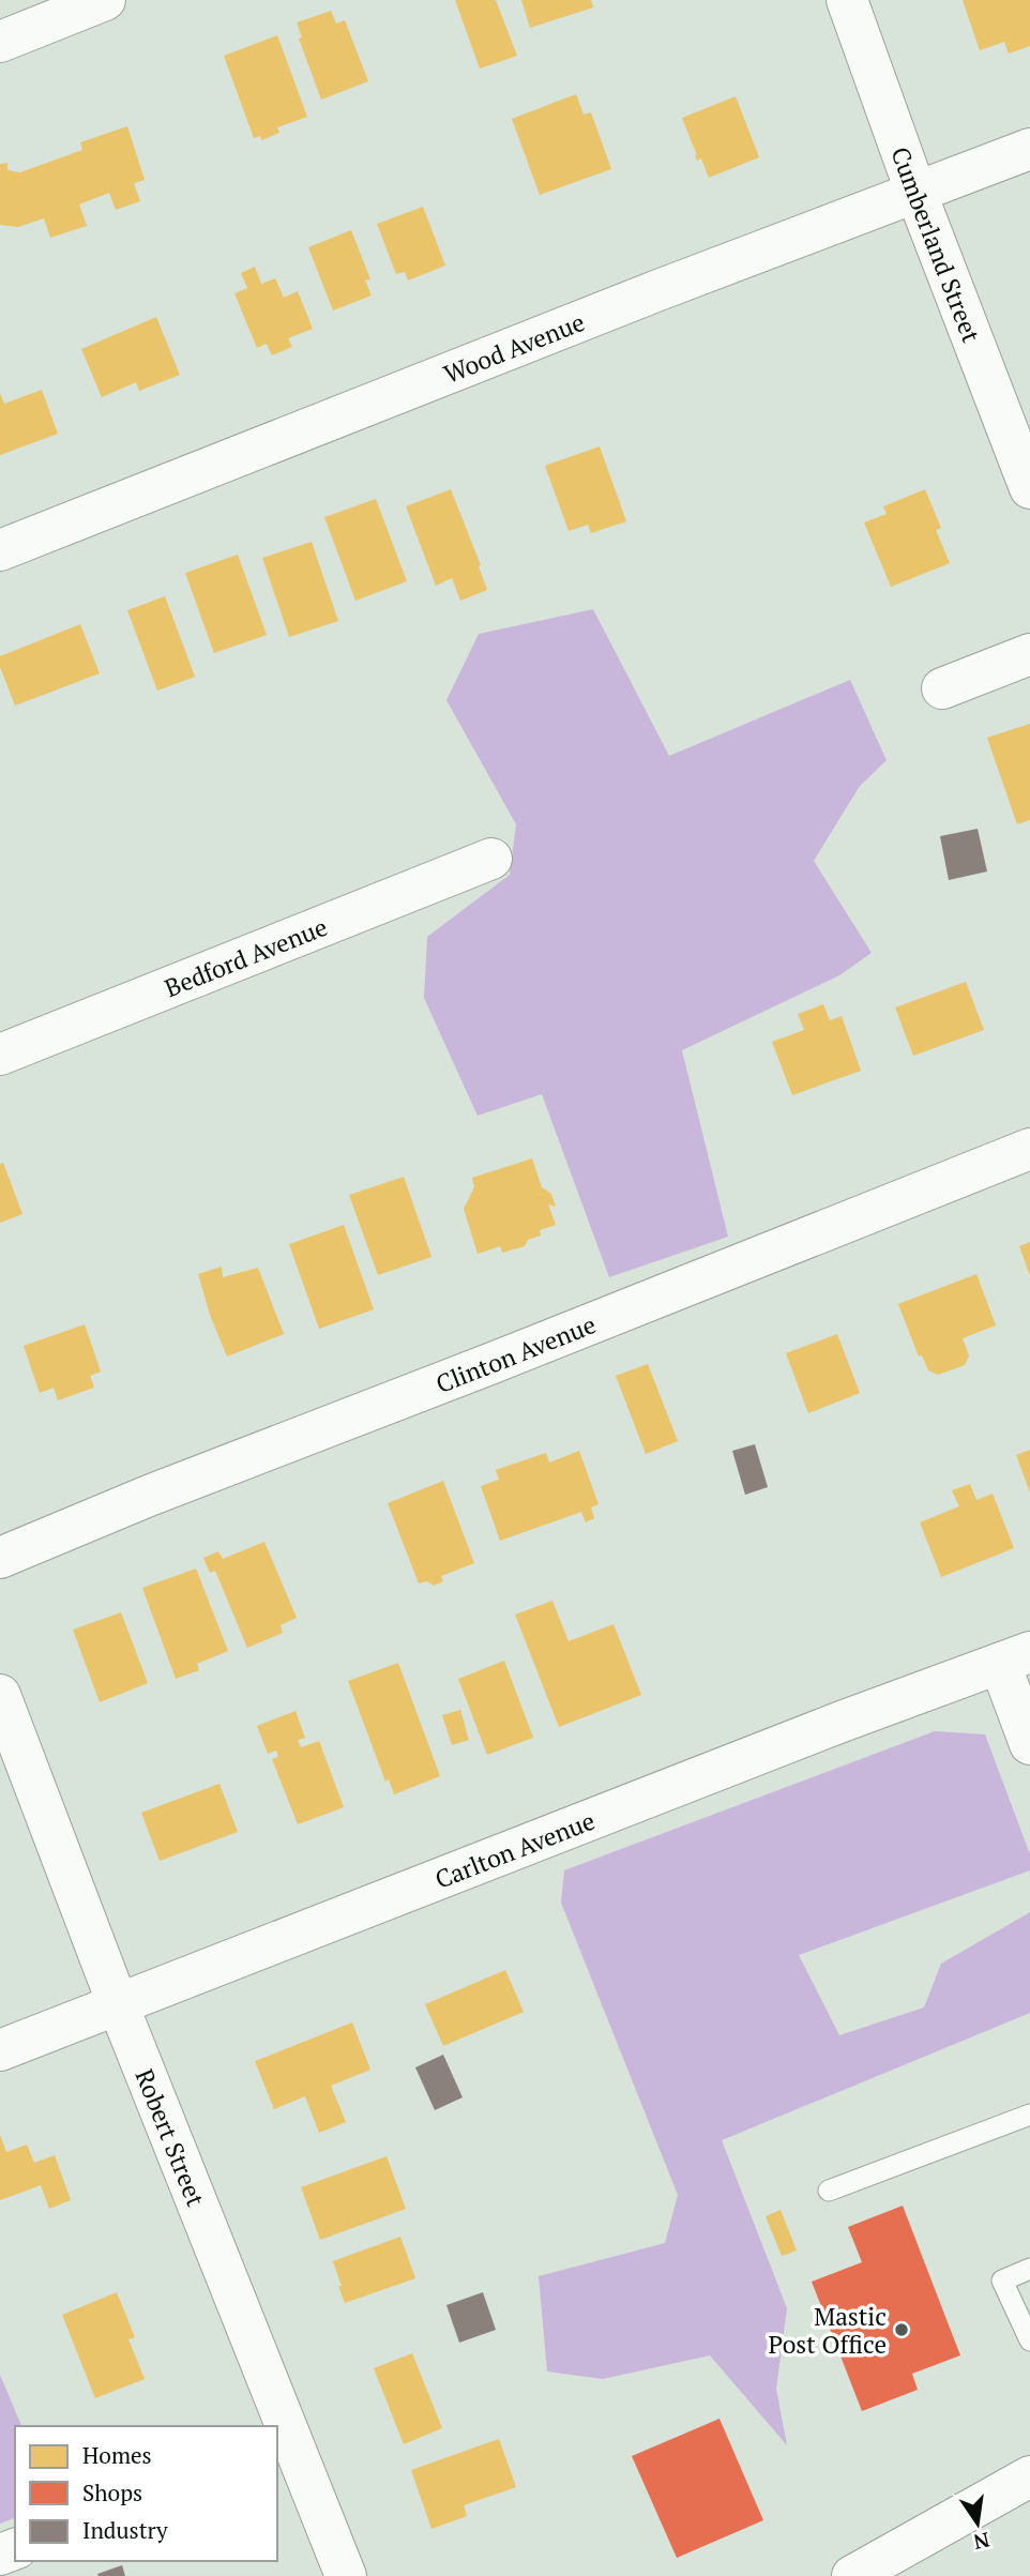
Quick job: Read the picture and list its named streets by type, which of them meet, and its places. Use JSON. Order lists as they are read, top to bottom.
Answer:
{
  "streets": {
    "street": [
      "Cumberland Street",
      "Wood Avenue",
      "Bedford Avenue",
      "Clinton Avenue",
      "Carlton Avenue",
      "Robert Street"
    ]
  },
  "crossings": [
    ["Cumberland Street", "Wood Avenue"],
    ["Carlton Avenue", "Robert Street"]
  ],
  "places": ["Mastic Post Office"],
  "legend": ["Homes", "Shops", "Industry"],
  "north": "bottom"
}
